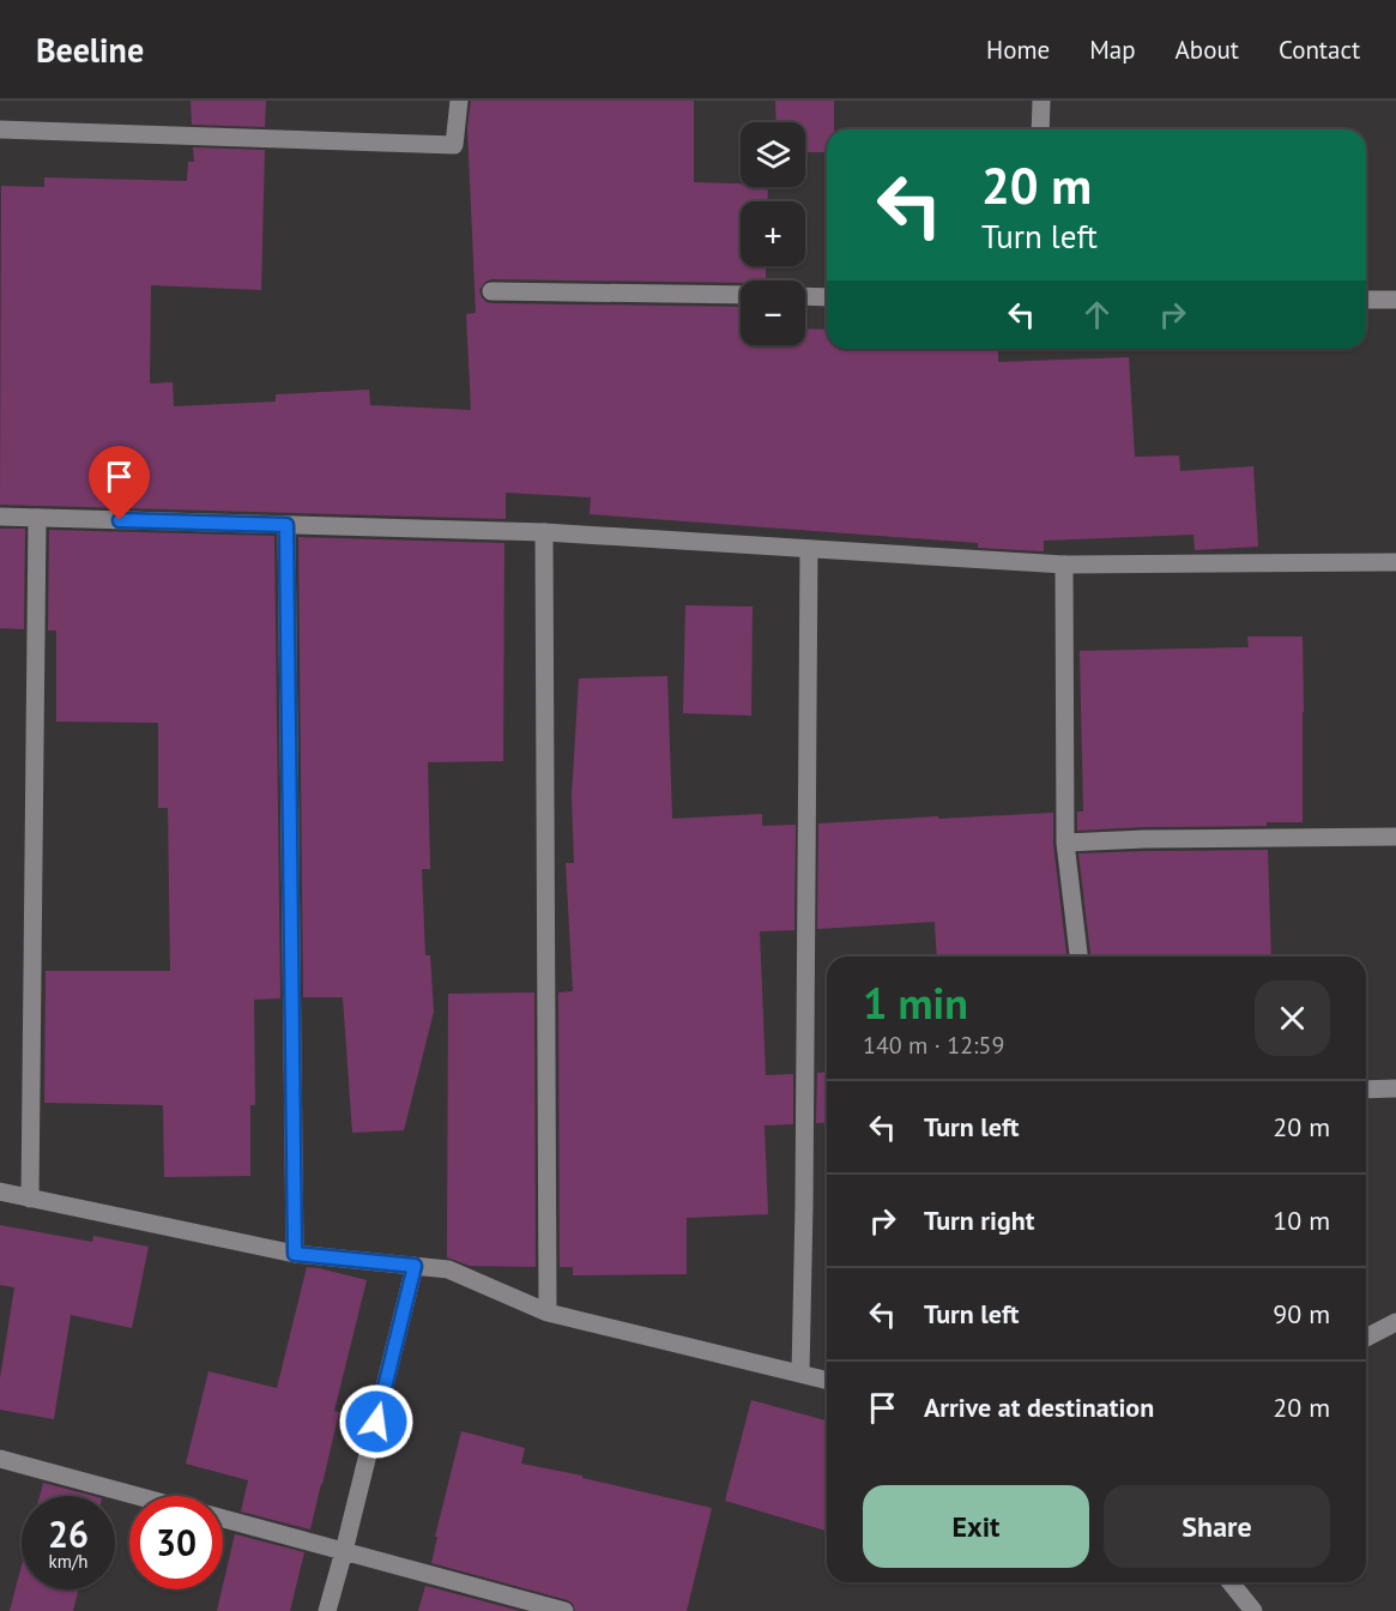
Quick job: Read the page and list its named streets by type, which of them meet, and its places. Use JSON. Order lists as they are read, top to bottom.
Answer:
{
  "page": {
    "header": "Beeline",
    "nav": [
      "Home",
      "Map",
      "About",
      "Contact"
    ],
    "map_buttons": ["+", "−"],
    "turn": ["20 m", "Turn left"],
    "heading": ["1 min", "140 m · 12:59"],
    "list": [
      {
        "name": "Turn left",
        "value": "20 m"
      },
      {
        "name": "Turn right",
        "value": "10 m"
      },
      {
        "name": "Turn left",
        "value": "90 m"
      },
      {
        "name": "Arrive at destination",
        "value": "20 m"
      }
    ],
    "buttons": ["Exit", "Share"],
    "speed": "26 km/h",
    "limit": "30"
  }
}
